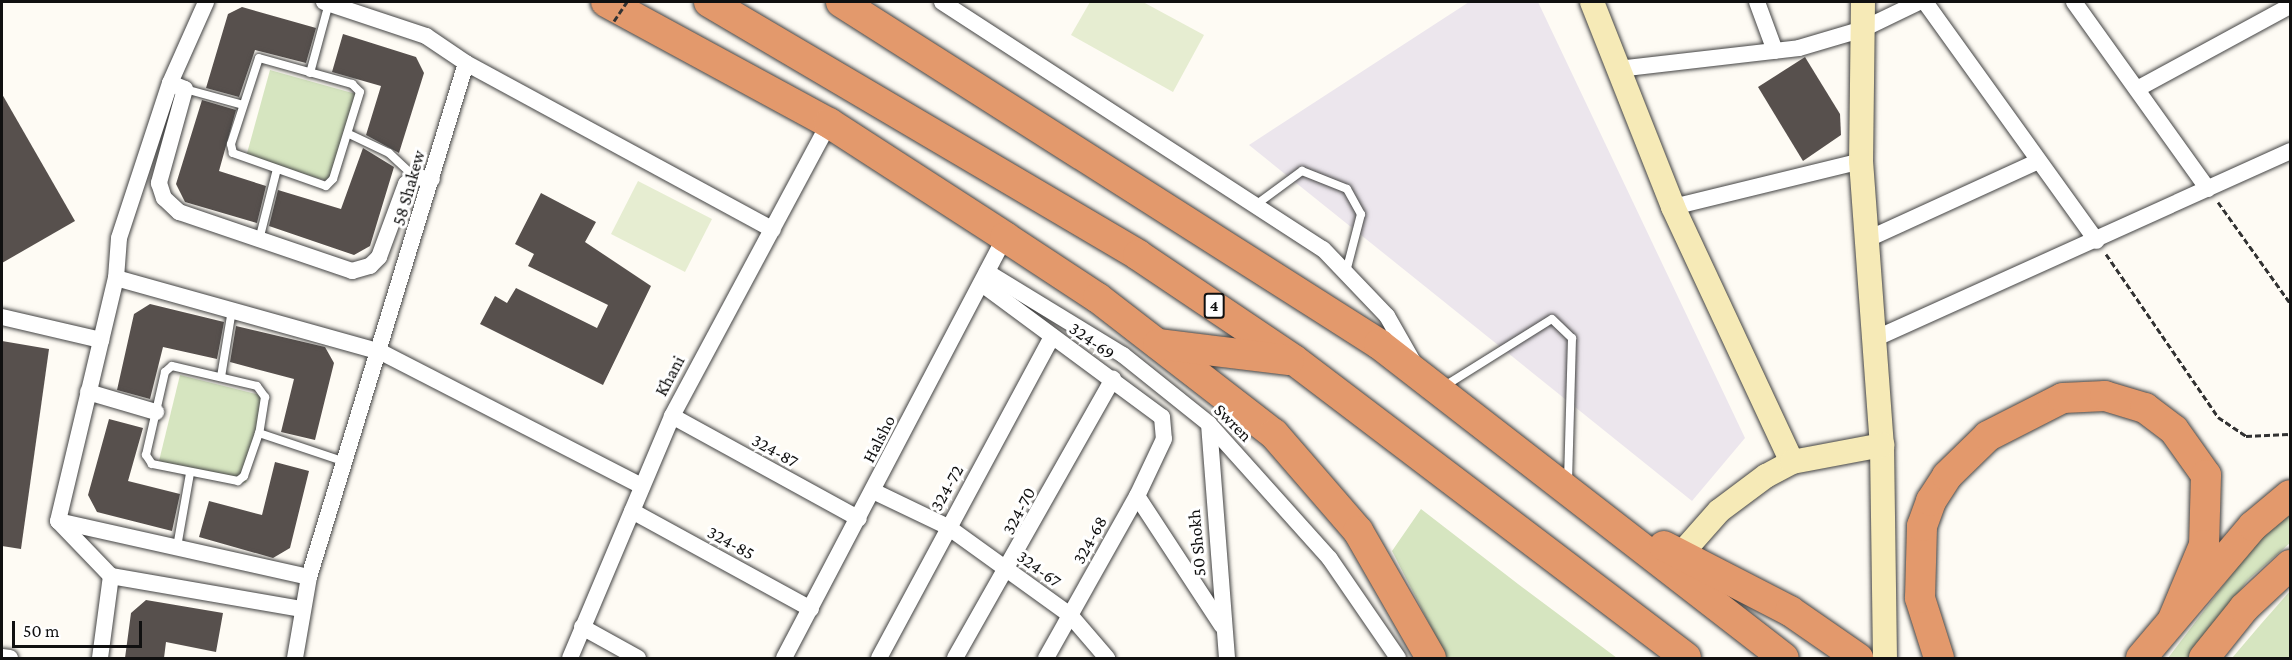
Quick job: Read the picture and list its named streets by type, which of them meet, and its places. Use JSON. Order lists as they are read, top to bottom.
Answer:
{
  "streets": {
    "highway": ["4"],
    "street": [
      "58 Shakew",
      "324-69",
      "Khani",
      "Swren",
      "Halsho",
      "324-87",
      "324-72",
      "324-70",
      "324-68",
      "324-85",
      "50 Shokh",
      "324-67"
    ]
  },
  "crossings": [
    ["324-69", "Swren"],
    ["324-69", "Halsho"],
    ["324-69", "324-72"],
    ["324-69", "324-70"],
    ["324-69", "324-68"],
    ["Khani", "324-87"],
    ["Khani", "324-85"],
    ["Swren", "Halsho"],
    ["Swren", "50 Shokh"],
    ["Halsho", "324-87"],
    ["Halsho", "324-85"],
    ["Halsho", "324-67"],
    ["324-72", "324-67"],
    ["324-70", "324-67"],
    ["324-68", "324-67"]
  ],
  "scale_bar": "50 m"
}
